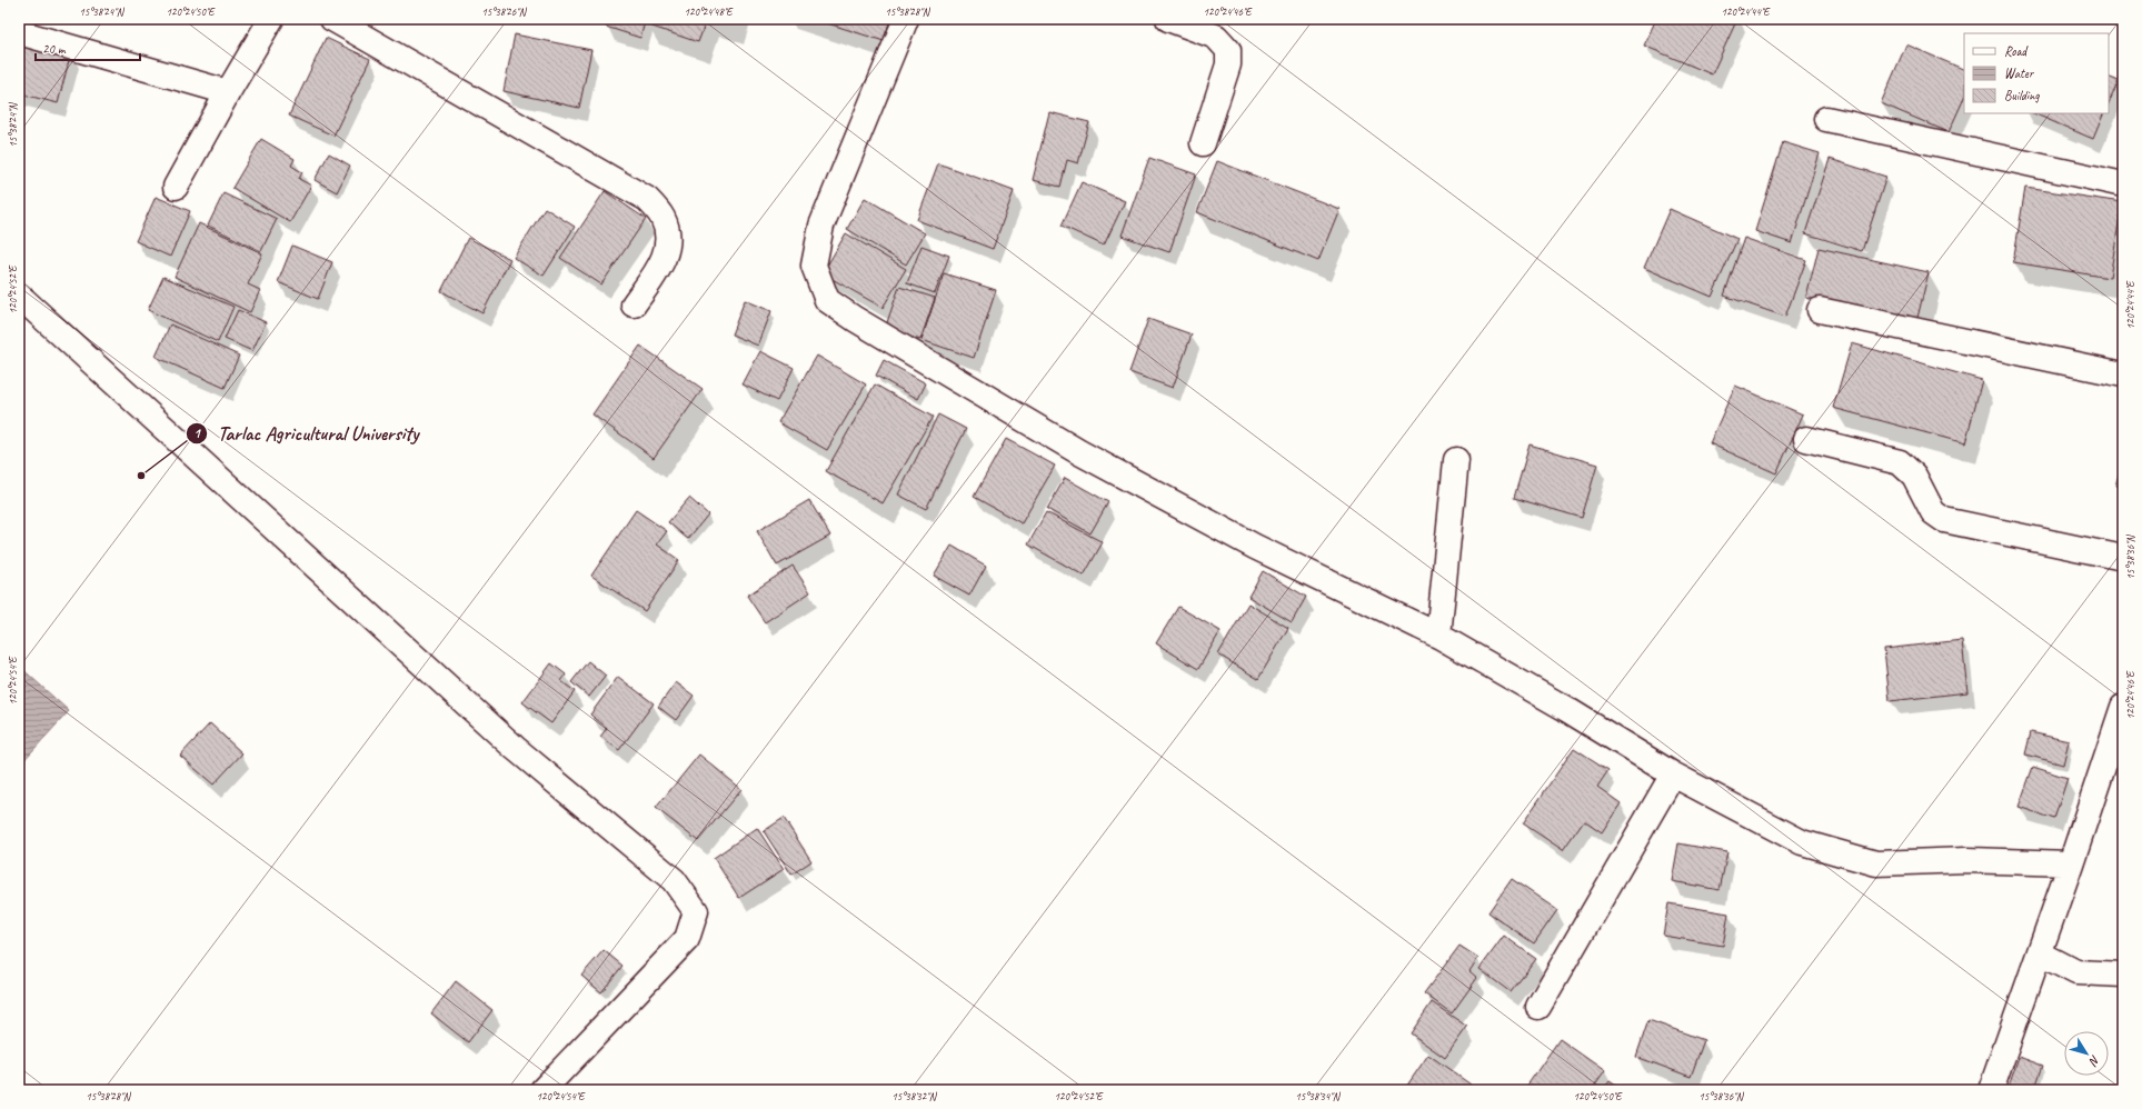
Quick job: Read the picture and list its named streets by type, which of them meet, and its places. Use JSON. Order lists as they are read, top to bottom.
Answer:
{
  "places": ["Tarlac Agricultural University"],
  "legend": ["Road", "Water", "Building"],
  "scale_bar": "20 m",
  "north": "bottom right",
  "coordinates": [
    "15°38'24\"N",
    "120°24'50\"E",
    "15°38'26\"N",
    "120°24'48\"E",
    "15°38'28\"N",
    "120°24'46\"E",
    "120°24'44\"E",
    "120°24'52\"E",
    "15°38'36\"N",
    "120°24'54\"E",
    "15°38'32\"N",
    "15°38'34\"N"
  ]
}
